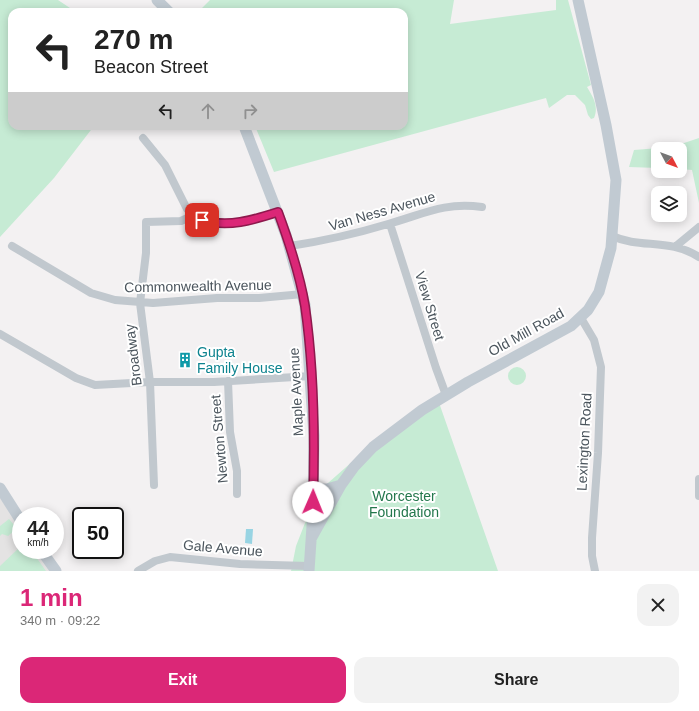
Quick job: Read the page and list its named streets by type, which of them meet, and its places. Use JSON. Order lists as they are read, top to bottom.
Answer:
{
  "streets": {
    "street": [
      "Van Ness Avenue",
      "Commonwealth Avenue",
      "View Street",
      "Old Mill Road",
      "Broadway",
      "Maple Avenue",
      "Newton Street",
      "Lexington Road",
      "Gale Avenue"
    ]
  },
  "crossings": [
    ["Van Ness Avenue", "View Street"],
    ["Van Ness Avenue", "Maple Avenue"],
    ["Commonwealth Avenue", "Broadway"],
    ["Commonwealth Avenue", "Maple Avenue"],
    ["View Street", "Old Mill Road"],
    ["Old Mill Road", "Maple Avenue"],
    ["Old Mill Road", "Lexington Road"],
    ["Maple Avenue", "Gale Avenue"]
  ],
  "parks": ["Worcester Foundation"],
  "places": {
    "building": ["Gupta Family House"]
  },
  "north": "bottom right",
  "page": {
    "turn": ["270 m", "Beacon Street"],
    "speed": "44 km/h",
    "limit": "50",
    "heading": ["1 min", "340 m · 09:22"],
    "buttons": ["Exit", "Share"]
  }
}
